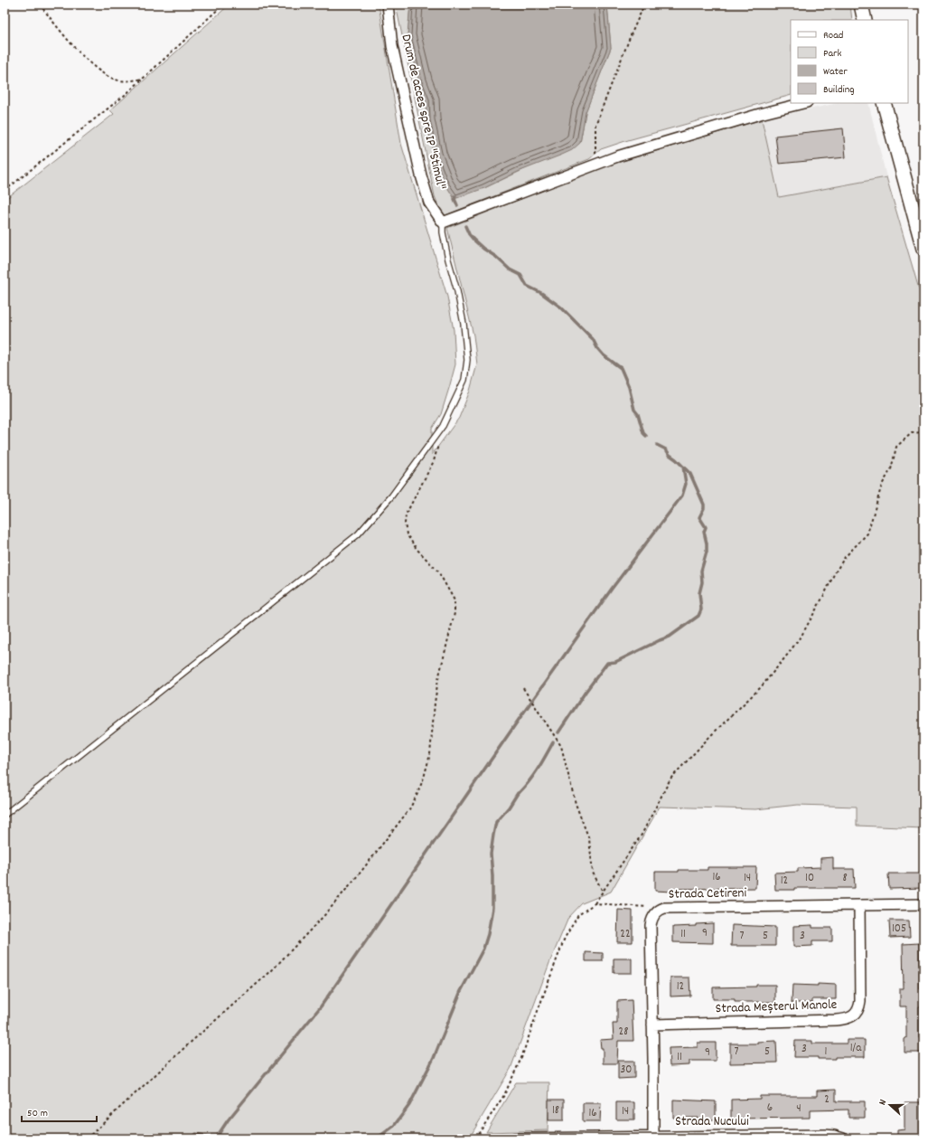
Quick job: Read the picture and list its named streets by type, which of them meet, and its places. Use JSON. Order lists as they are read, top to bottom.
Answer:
{
  "streets": {
    "street": [
      "Drum de acces spre IP \"Stimul\"",
      "Strada Cetireni",
      "Strada Meșterul Manole",
      "Strada Nucului"
    ]
  },
  "crossings": [
    ["Strada Cetireni", "Strada Meșterul Manole"],
    ["Strada Cetireni", "Strada Nucului"]
  ],
  "house_numbers": [
    "16",
    "14",
    "10",
    "8",
    "12",
    "105",
    "9",
    "22",
    "11",
    "7",
    "5",
    "3",
    "12",
    "28",
    "1/a",
    "3",
    "7",
    "5",
    "1",
    "9",
    "11",
    "30",
    "2",
    "6",
    "4",
    "18",
    "14",
    "16"
  ],
  "legend": [
    "Road",
    "Park",
    "Water",
    "Building"
  ],
  "scale_bar": "50 m",
  "north": "left"
}
